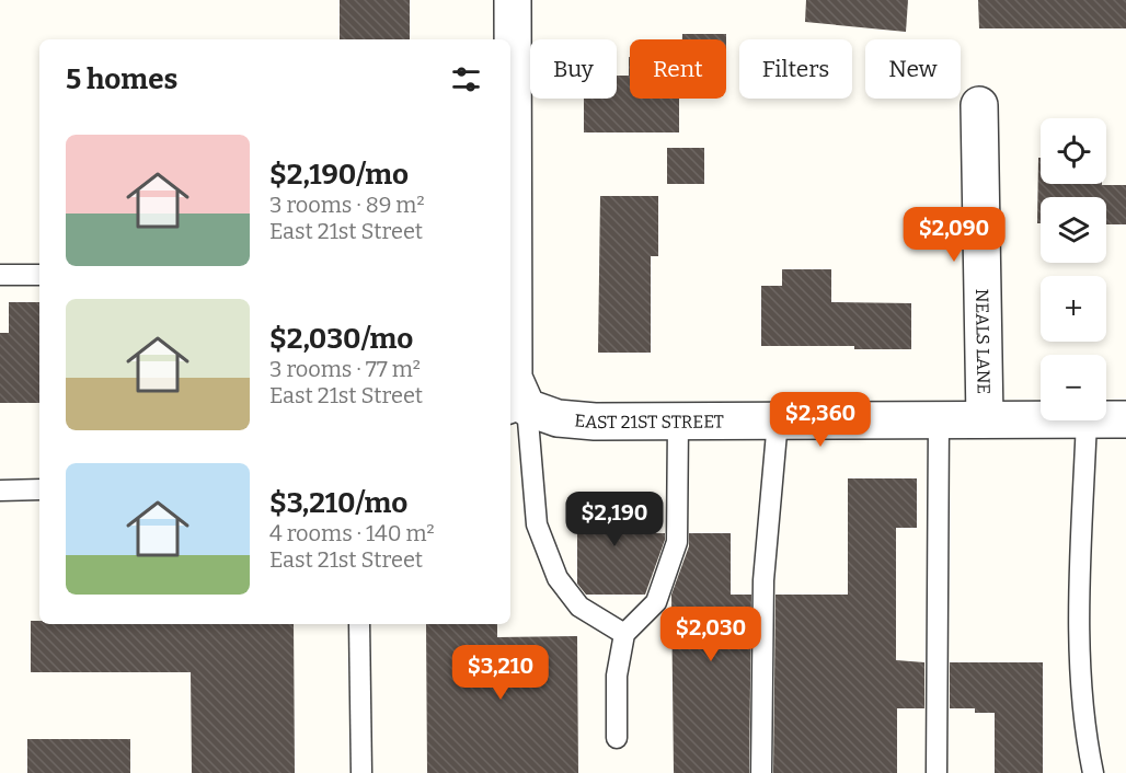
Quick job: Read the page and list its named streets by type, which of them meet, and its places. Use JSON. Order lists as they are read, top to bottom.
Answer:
{
  "streets": {
    "street": ["NEALS LANE", "EAST 21ST STREET"]
  },
  "crossings": [
    ["NEALS LANE", "EAST 21ST STREET"]
  ],
  "page": {
    "chip": [
      "Buy",
      "Rent",
      "Filters",
      "New"
    ],
    "heading": "5 homes",
    "map_buttons": ["+", "−"],
    "list": [
      {
        "name": "$2,190/mo",
        "note": "3 rooms · 89 m² · East 21st Street"
      },
      {
        "name": "$2,030/mo",
        "note": "3 rooms · 77 m² · East 21st Street"
      },
      {
        "name": "$3,210/mo",
        "note": "4 rooms · 140 m² · East 21st Street"
      }
    ],
    "price": [
      "$2,090",
      "$2,360",
      "$2,190",
      "$2,030",
      "$3,210"
    ]
  }
}
